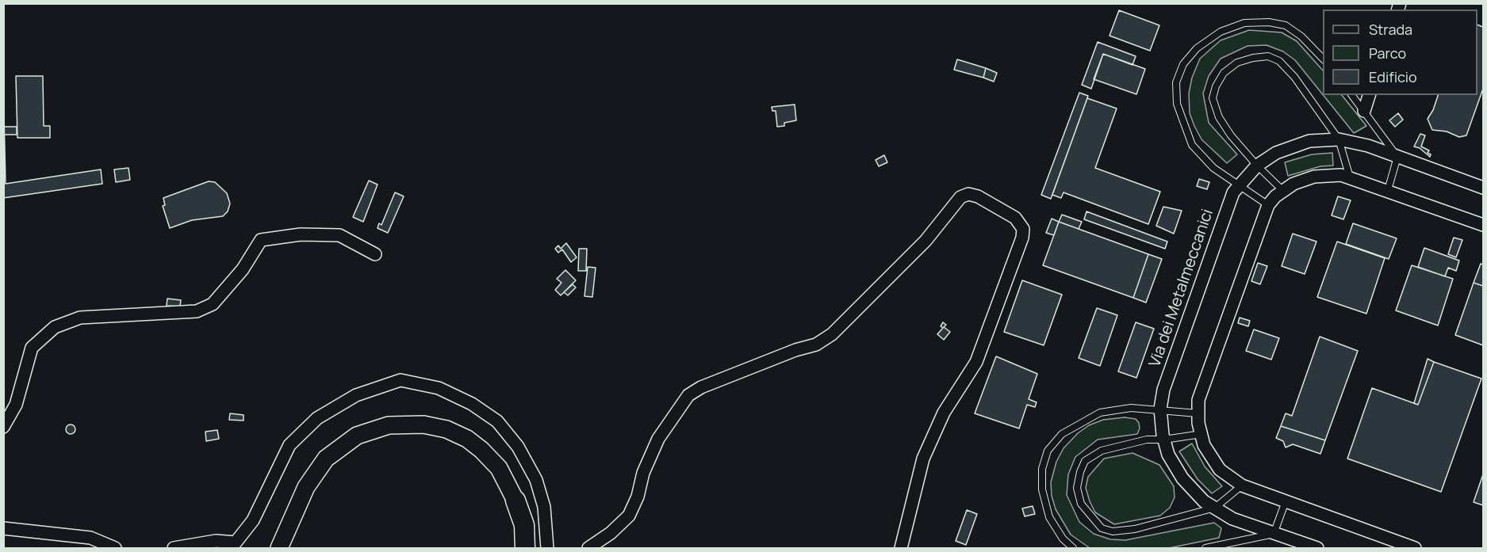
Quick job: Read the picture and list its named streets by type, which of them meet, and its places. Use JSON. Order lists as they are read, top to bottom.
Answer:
{
  "streets": {
    "street": ["Via dei Metalmeccanici"]
  },
  "legend": ["Strada", "Parco", "Edificio"]
}
